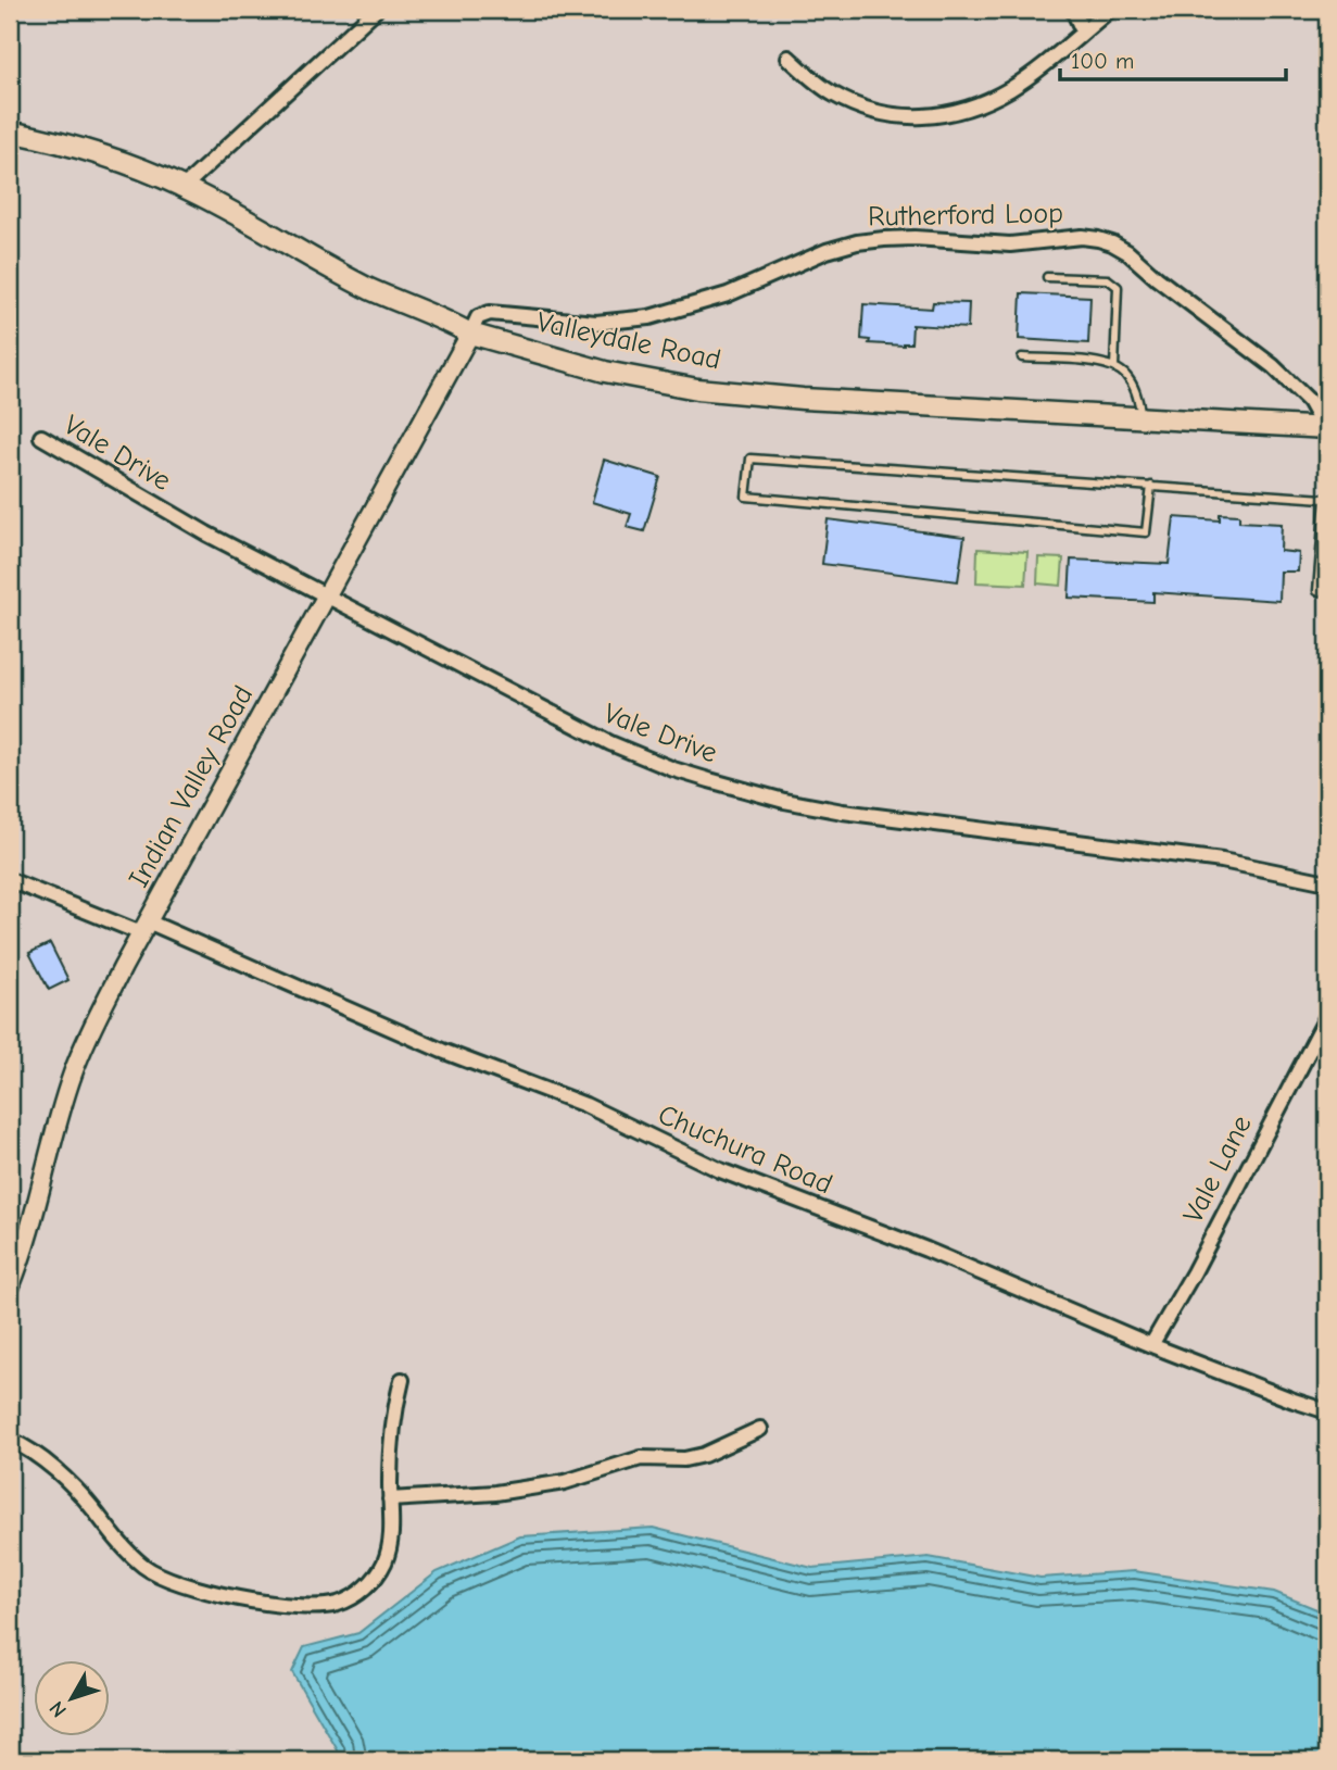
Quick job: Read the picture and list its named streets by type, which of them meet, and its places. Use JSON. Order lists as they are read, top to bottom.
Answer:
{
  "streets": {
    "main road": ["Valleydale Road"],
    "street": [
      "Rutherford Loop",
      "Vale Drive",
      "Indian Valley Road",
      "Chuchura Road",
      "Vale Lane"
    ]
  },
  "crossings": [
    ["Rutherford Loop", "Valleydale Road"],
    ["Rutherford Loop", "Indian Valley Road"],
    ["Valleydale Road", "Indian Valley Road"],
    ["Vale Drive", "Indian Valley Road"],
    ["Indian Valley Road", "Chuchura Road"],
    ["Chuchura Road", "Vale Lane"]
  ],
  "scale_bar": "100 m",
  "north": "bottom left"
}
